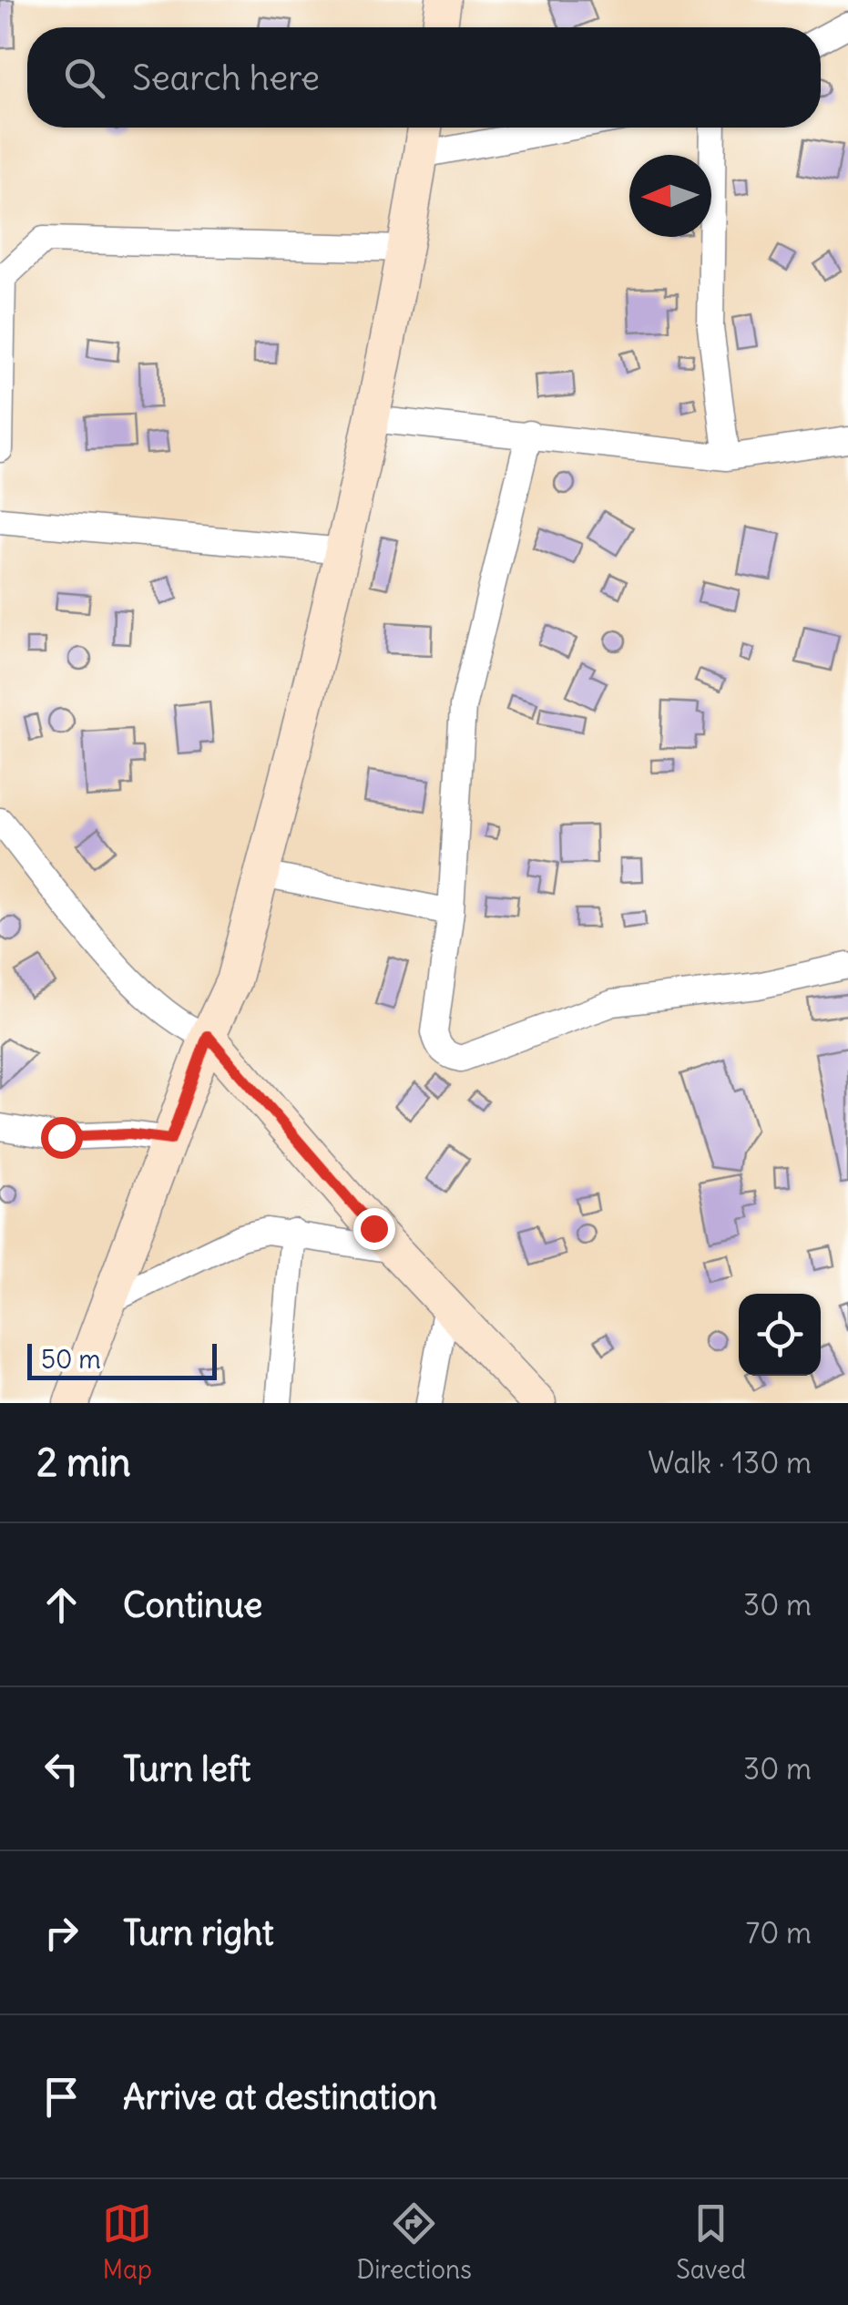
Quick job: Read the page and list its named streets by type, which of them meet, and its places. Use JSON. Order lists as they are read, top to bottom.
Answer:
{
  "scale_bar": "50 m",
  "north": "left",
  "page": {
    "search": "Search here",
    "scale": "50 m",
    "heading": ["2 min", "Walk · 130 m"],
    "list": [
      ["Continue", "30 m"],
      ["Turn left", "30 m"],
      ["Turn right", "70 m"],
      "Arrive at destination"
    ],
    "nav": ["Map", "Directions", "Saved"]
  }
}
